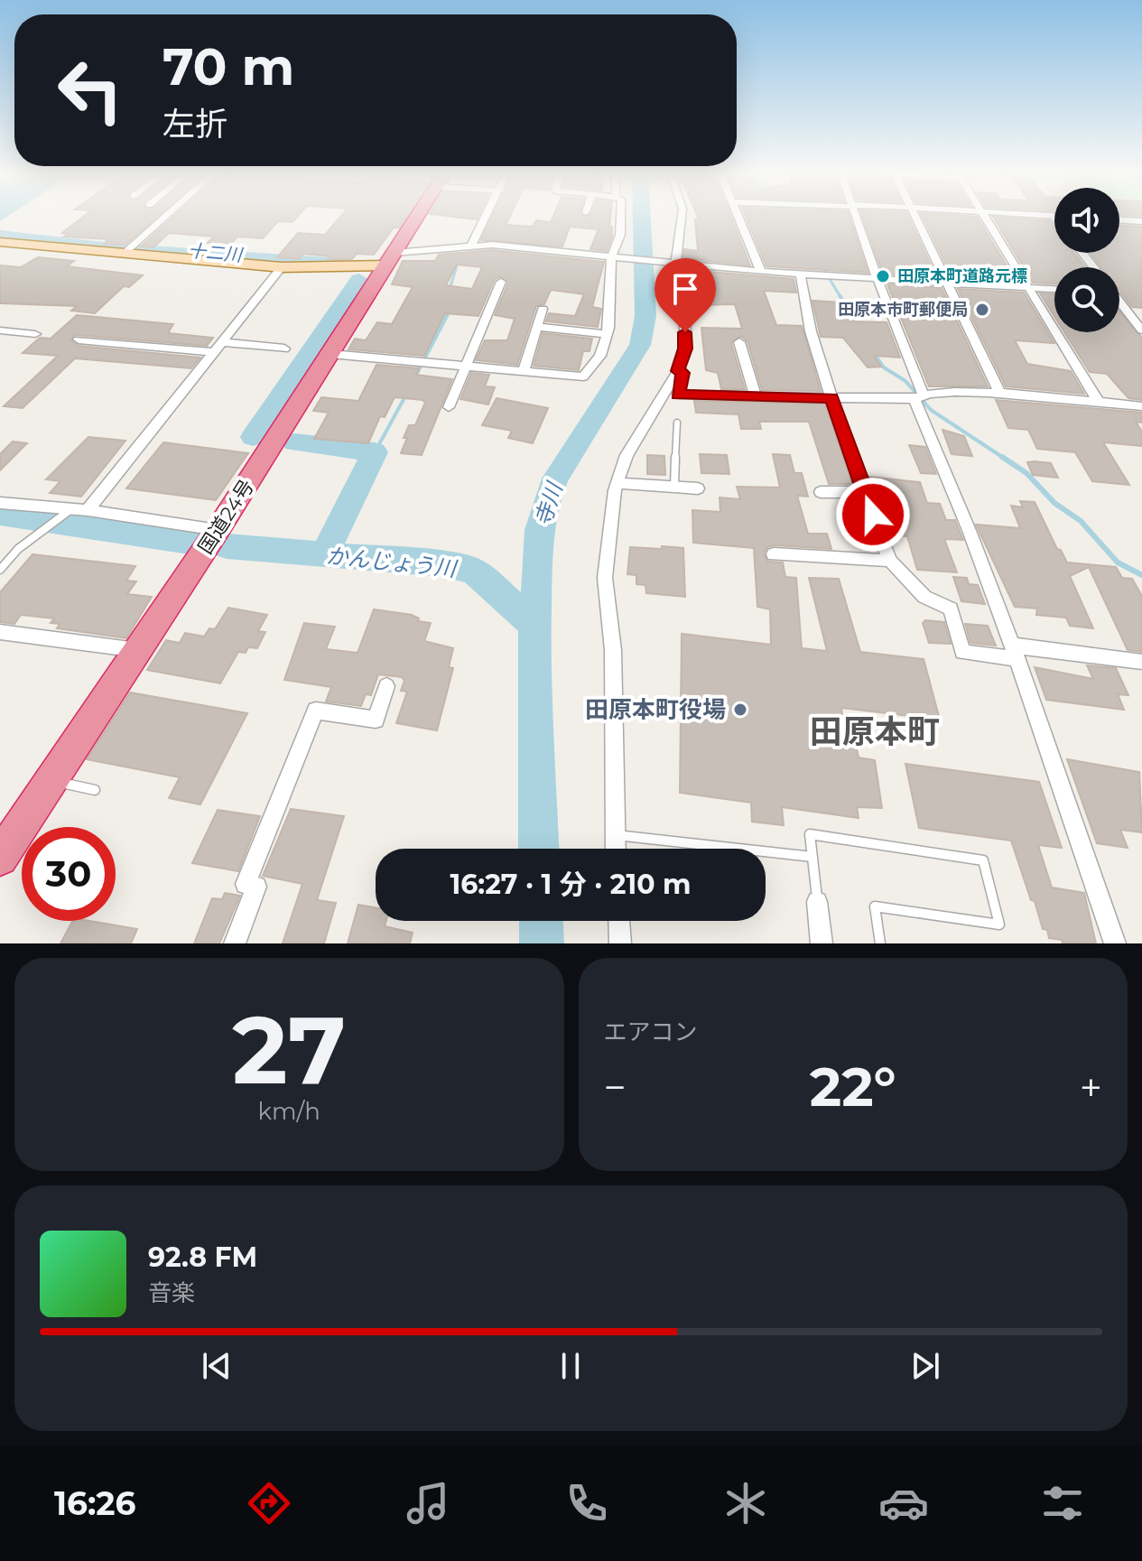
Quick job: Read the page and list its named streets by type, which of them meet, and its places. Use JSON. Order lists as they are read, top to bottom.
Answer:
{
  "streets": {
    "highway": ["国道24号"]
  },
  "districts": ["田原本町"],
  "water": ["十二川", "寺川", "かんじょう川"],
  "places": ["田原本町道路元標", "田原本市町郵便局", "田原本町役場"],
  "page": {
    "turn": ["70 m", "左折"],
    "limit": "30",
    "trip": "16:27 · 1 分 · 210 m",
    "tile": [
      ["27", "km/h"],
      "エアコン"
    ],
    "heat": ["−", "22°", "+"],
    "song": ["92.8 FM", "音楽"],
    "tabs": "16:26"
  }
}
